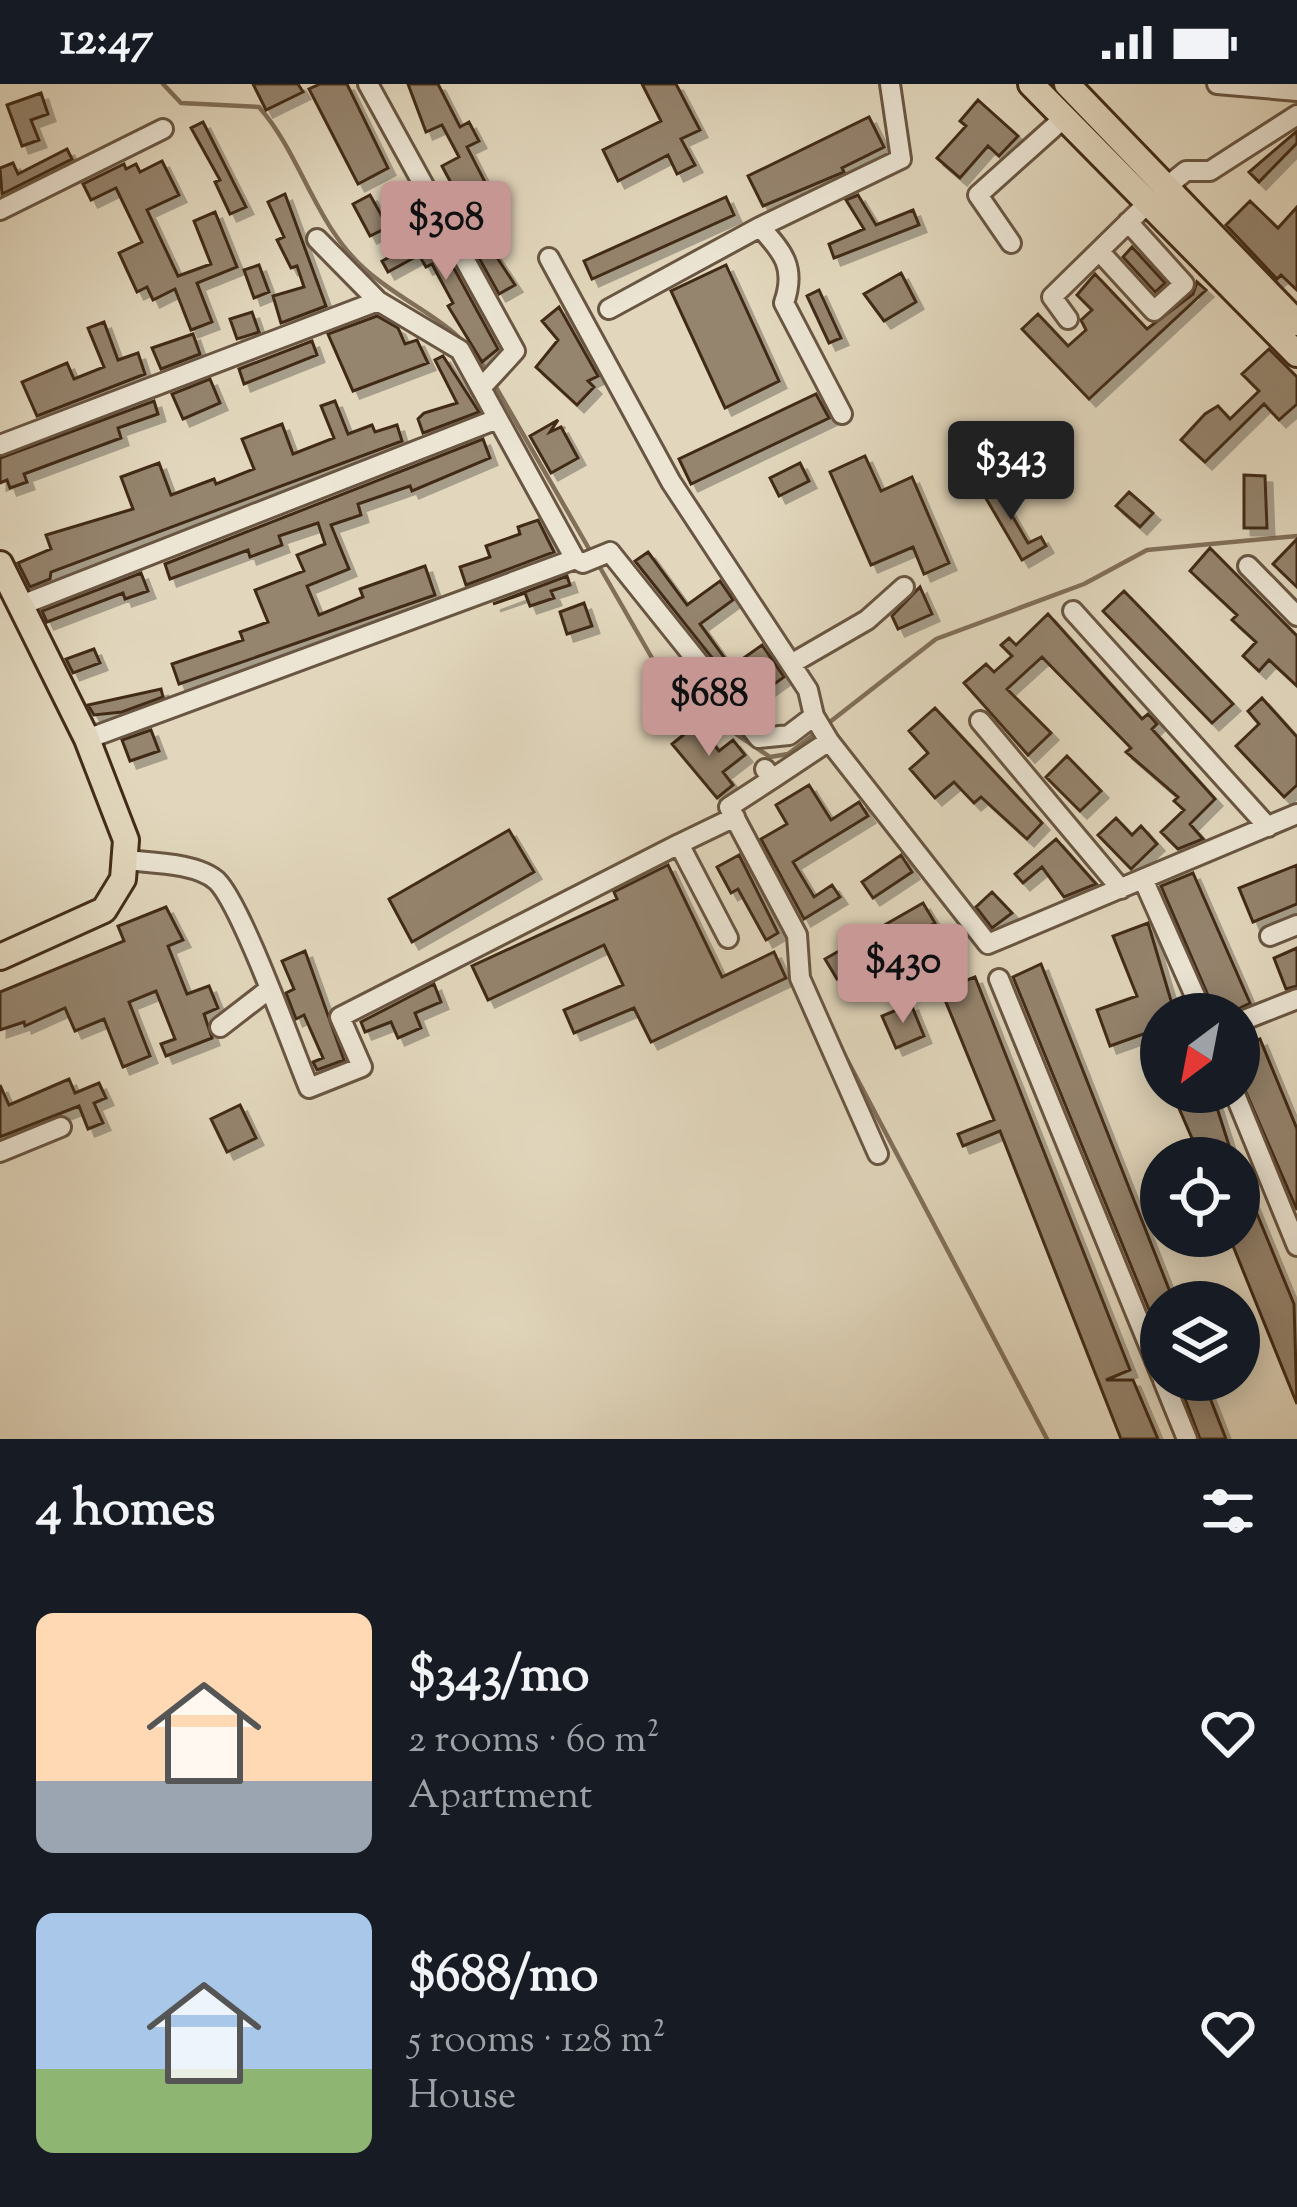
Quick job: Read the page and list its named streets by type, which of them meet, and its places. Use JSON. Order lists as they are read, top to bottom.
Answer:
{
  "north": "bottom left",
  "page": {
    "status": "12:47",
    "price": [
      "$308",
      "$343",
      "$688",
      "$430"
    ],
    "heading": "4 homes",
    "list": [
      {
        "name": "$343/mo",
        "note": "2 rooms · 60 m² · Apartment"
      },
      {
        "name": "$688/mo",
        "note": "5 rooms · 128 m² · House"
      }
    ]
  }
}
